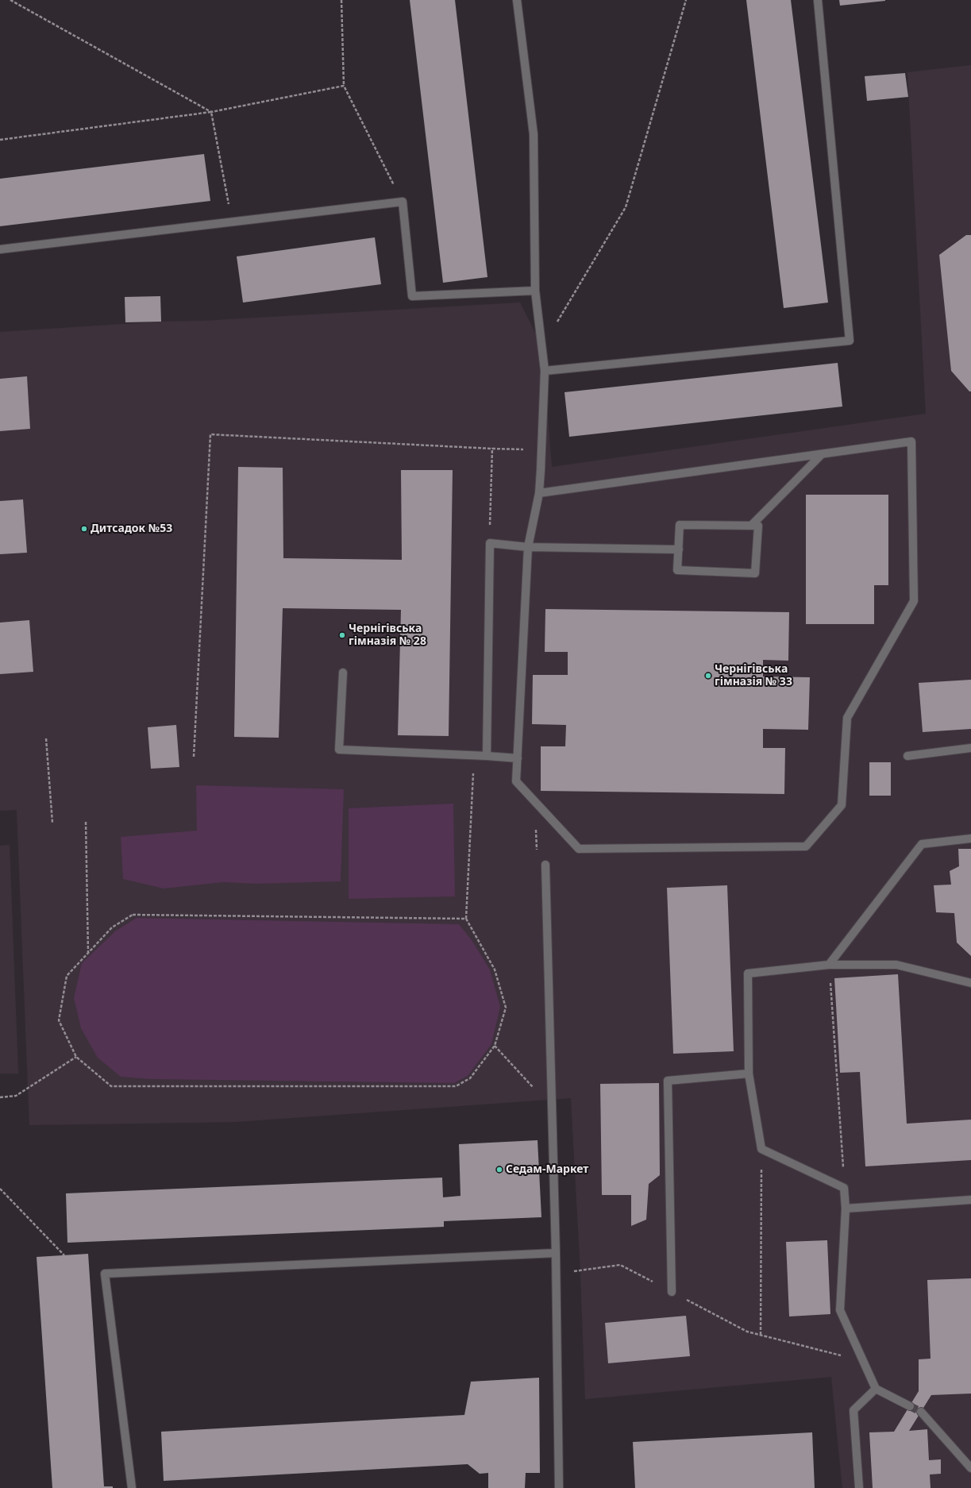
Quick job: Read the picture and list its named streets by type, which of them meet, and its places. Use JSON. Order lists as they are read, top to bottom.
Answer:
{
  "places": [
    "Дитсадок №53",
    "Чернігівська гімназія № 28",
    "Чернігівська гімназія № 33",
    "Седам-Маркет"
  ]
}
